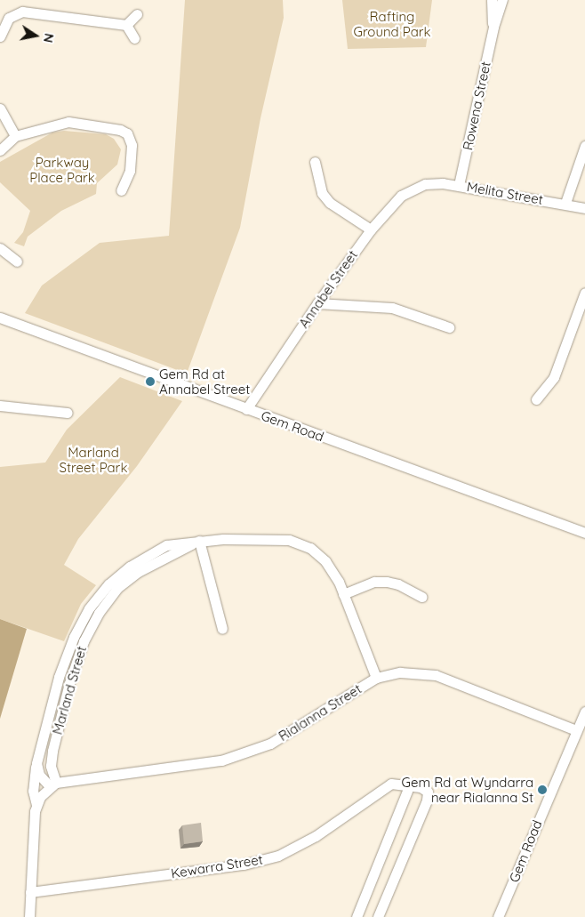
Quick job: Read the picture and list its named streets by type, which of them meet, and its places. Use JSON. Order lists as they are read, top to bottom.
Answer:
{
  "streets": {
    "street": [
      "Rowena Street",
      "Melita Street",
      "Annabel Street",
      "Gem Road",
      "Marland Street",
      "Rialanna Street",
      "Kewarra Street"
    ]
  },
  "crossings": [
    ["Rowena Street", "Melita Street"],
    ["Melita Street", "Annabel Street"],
    ["Annabel Street", "Gem Road"],
    ["Gem Road", "Rialanna Street"],
    ["Marland Street", "Rialanna Street"],
    ["Marland Street", "Kewarra Street"]
  ],
  "parks": ["Rafting Ground Park", "Parkway Place Park", "Marland Street Park"],
  "places": ["Gem Rd at Annabel Street", "Gem Rd at Wyndarra near Rialanna St"],
  "north": "right"
}
